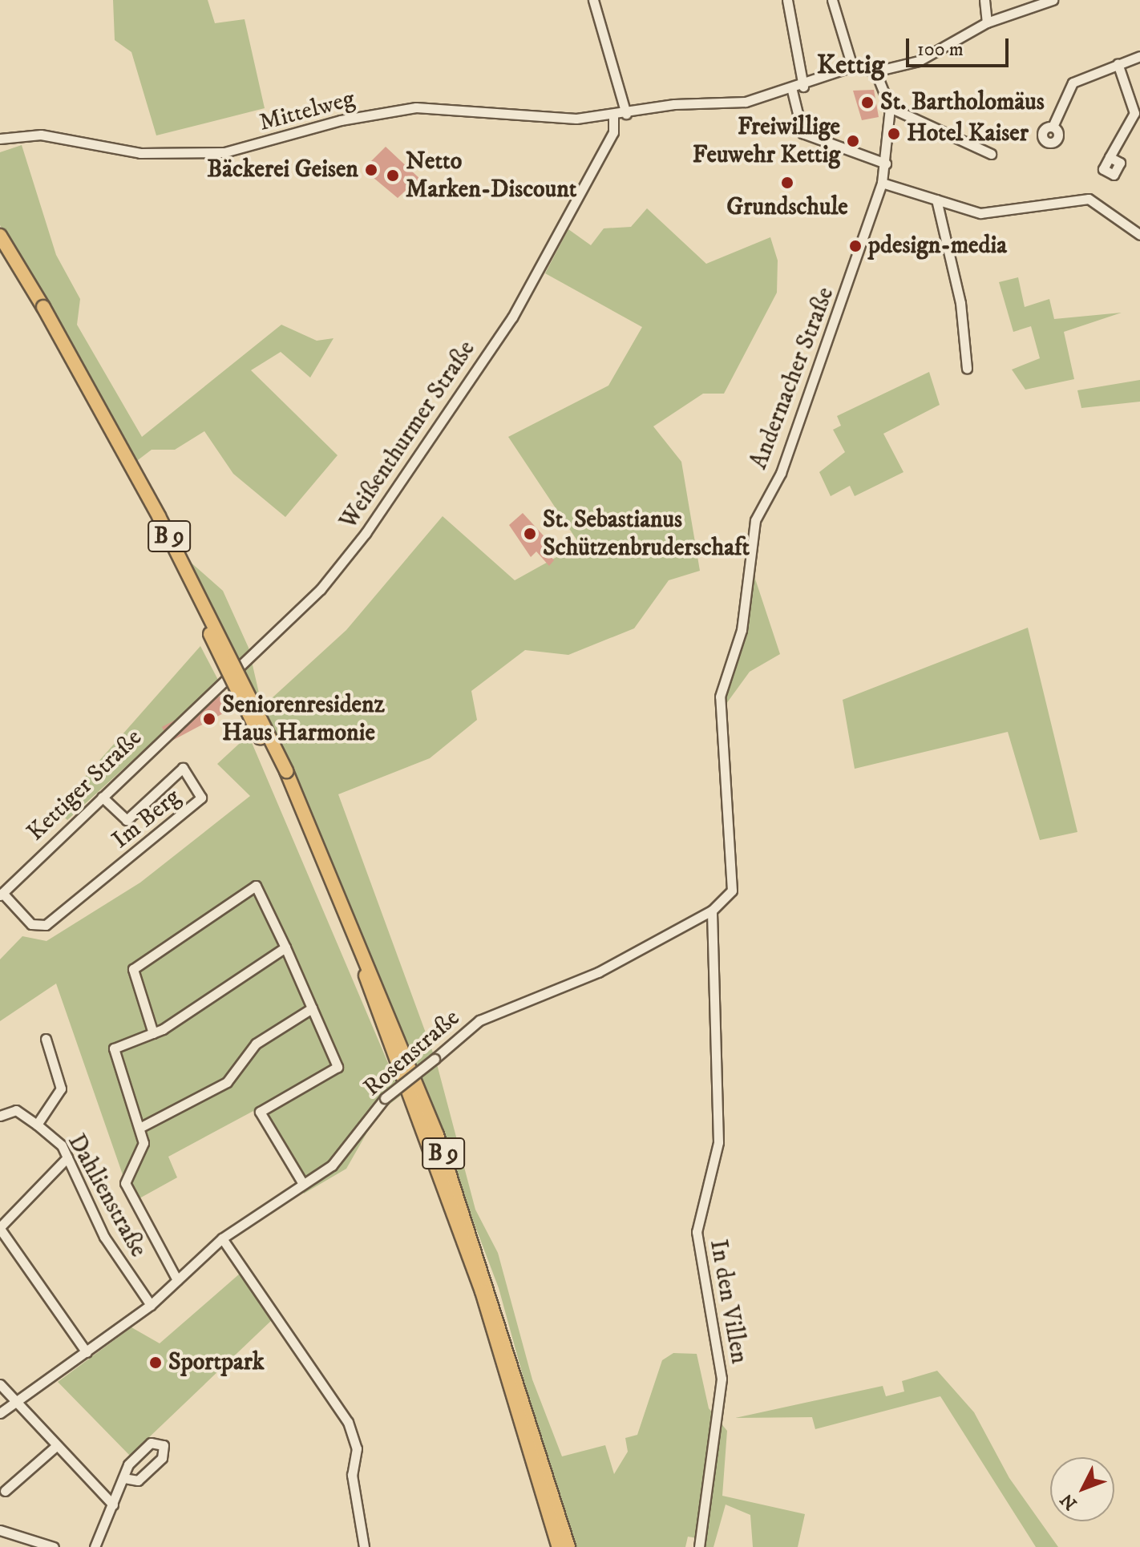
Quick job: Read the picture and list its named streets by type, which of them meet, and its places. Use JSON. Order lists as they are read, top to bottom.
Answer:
{
  "streets": {
    "highway": ["B 9"],
    "street": [
      "Mittelweg",
      "Andernacher Straße",
      "Weißenthurmer Straße",
      "Kettiger Straße",
      "Im Berg",
      "Rosenstraße",
      "Dahlienstraße",
      "In den Villen"
    ]
  },
  "crossings": [
    ["Mittelweg", "Weißenthurmer Straße"],
    ["Andernacher Straße", "Rosenstraße"],
    ["Weißenthurmer Straße", "Kettiger Straße"],
    ["Kettiger Straße", "Im Berg"],
    ["Rosenstraße", "Dahlienstraße"],
    ["Rosenstraße", "In den Villen"]
  ],
  "districts": ["Kettig"],
  "places": [
    "St. Bartholomäus",
    "Hotel Kaiser",
    "Freiwillige Feuwehr Kettig",
    "Bäckerei Geisen",
    "Netto Marken-Discount",
    "Grundschule",
    "pdesign-media",
    "St. Sebastianus Schützenbruderschaft",
    "Seniorenresidenz Haus Harmonie",
    "Sportpark"
  ],
  "scale_bar": "100 m",
  "north": "bottom left"
}
